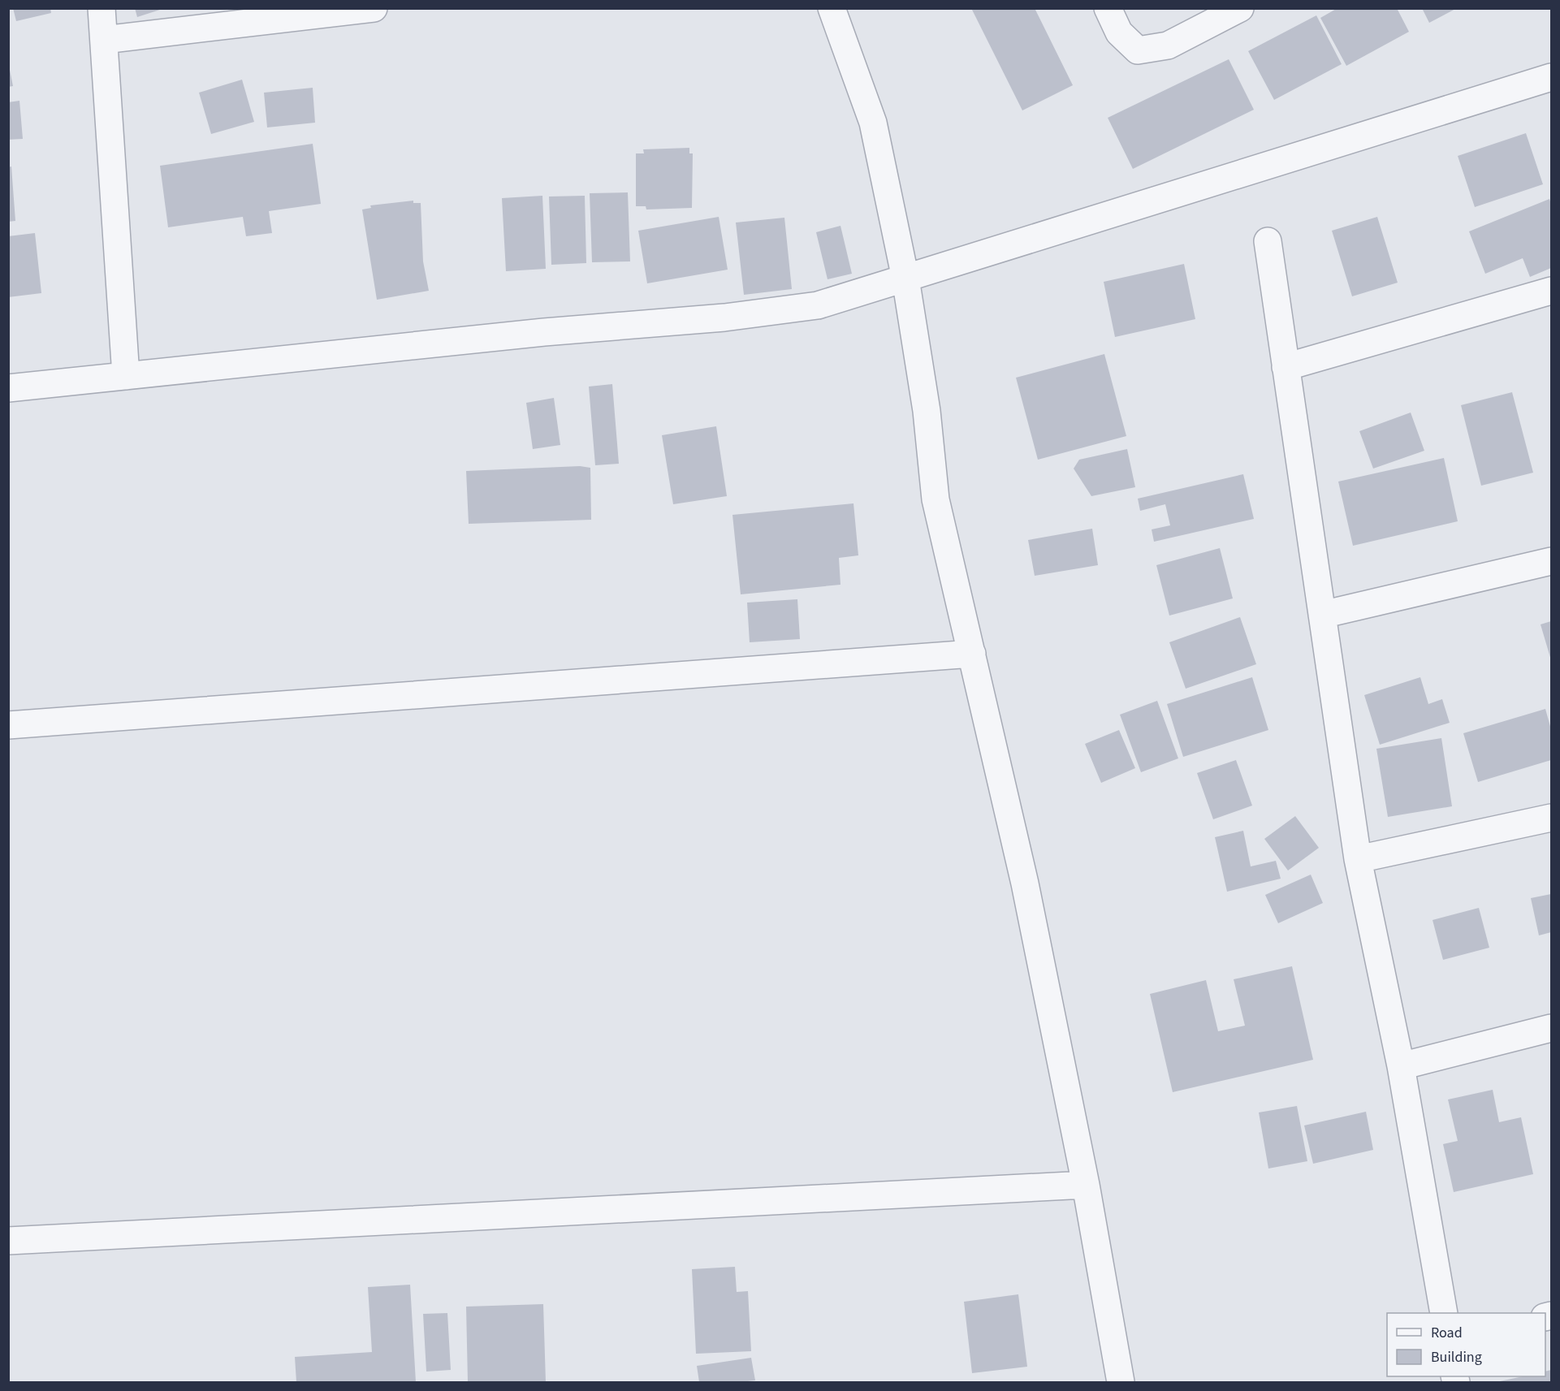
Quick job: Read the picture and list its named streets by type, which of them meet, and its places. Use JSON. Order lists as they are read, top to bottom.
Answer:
{
  "legend": ["Road", "Building"]
}
